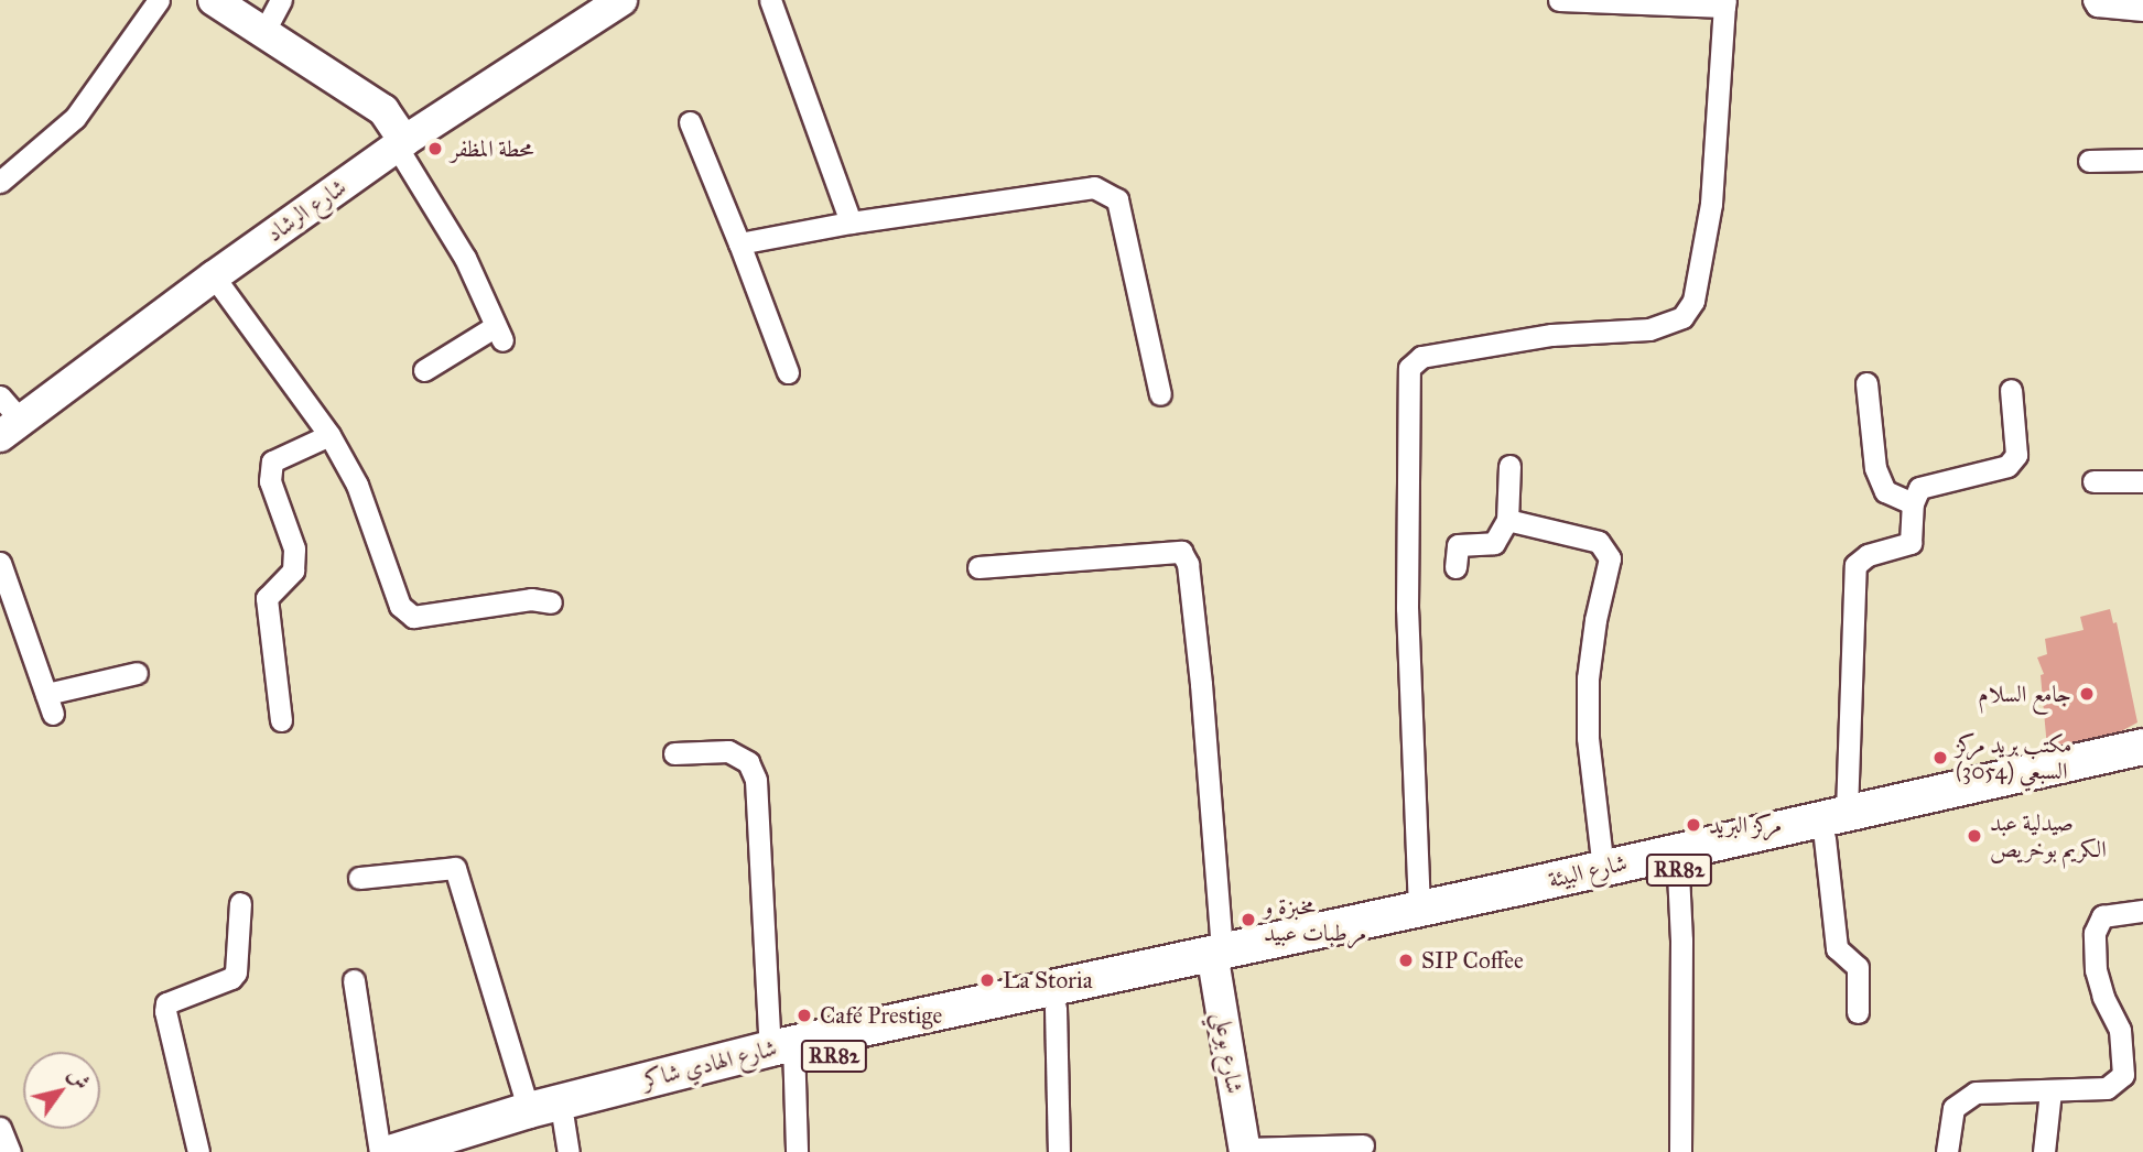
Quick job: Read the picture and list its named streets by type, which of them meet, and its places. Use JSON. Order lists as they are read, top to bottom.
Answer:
{
  "streets": {
    "main road": ["RR82", "شارع البيئة", "شارع الهادي شاكر"],
    "street": ["شارع الرشاد", "شارع بوعلي"]
  },
  "crossings": [
    ["شارع البيئة", "شارع بوعلي"],
    ["شارع البيئة", "شارع الهادي شاكر"],
    ["شارع بوعلي", "شارع الهادي شاكر"]
  ],
  "places": [
    "محطة المظفر",
    "جامع السلام",
    "مكتب بريد مركز السبعي (3054)",
    "مركز البريد",
    "صيدلية عبد الكريم بوخريص",
    "مخبزة و مرطبات عبيد",
    "SIP Coffee",
    "La Storia",
    "Café Prestige"
  ],
  "north": "top right"
}
